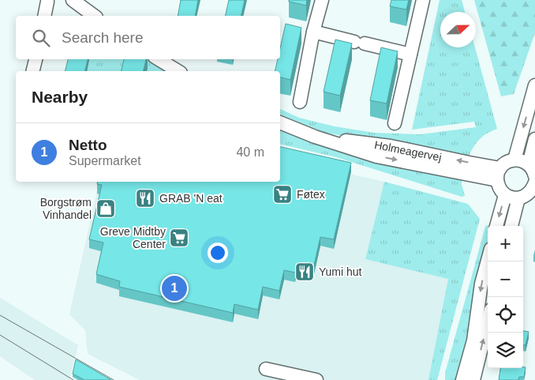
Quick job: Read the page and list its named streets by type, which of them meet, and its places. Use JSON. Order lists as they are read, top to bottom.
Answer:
{
  "streets": {
    "street": ["Holmeagervej"]
  },
  "places": {
    "supermarket": ["Føtex", "Greve Midtby Center"],
    "restaurant": ["GRAB 'N eat", "Yumi hut"],
    "shop": ["Borgstrøm Vinhandel"]
  },
  "north": "right",
  "page": {
    "search": "Search here",
    "heading": "Nearby",
    "list": [
      {
        "mark": "1",
        "name": "Netto",
        "note": "Supermarket",
        "value": "40 m"
      }
    ],
    "map_buttons": ["+", "−"],
    "pins": "1"
  }
}
